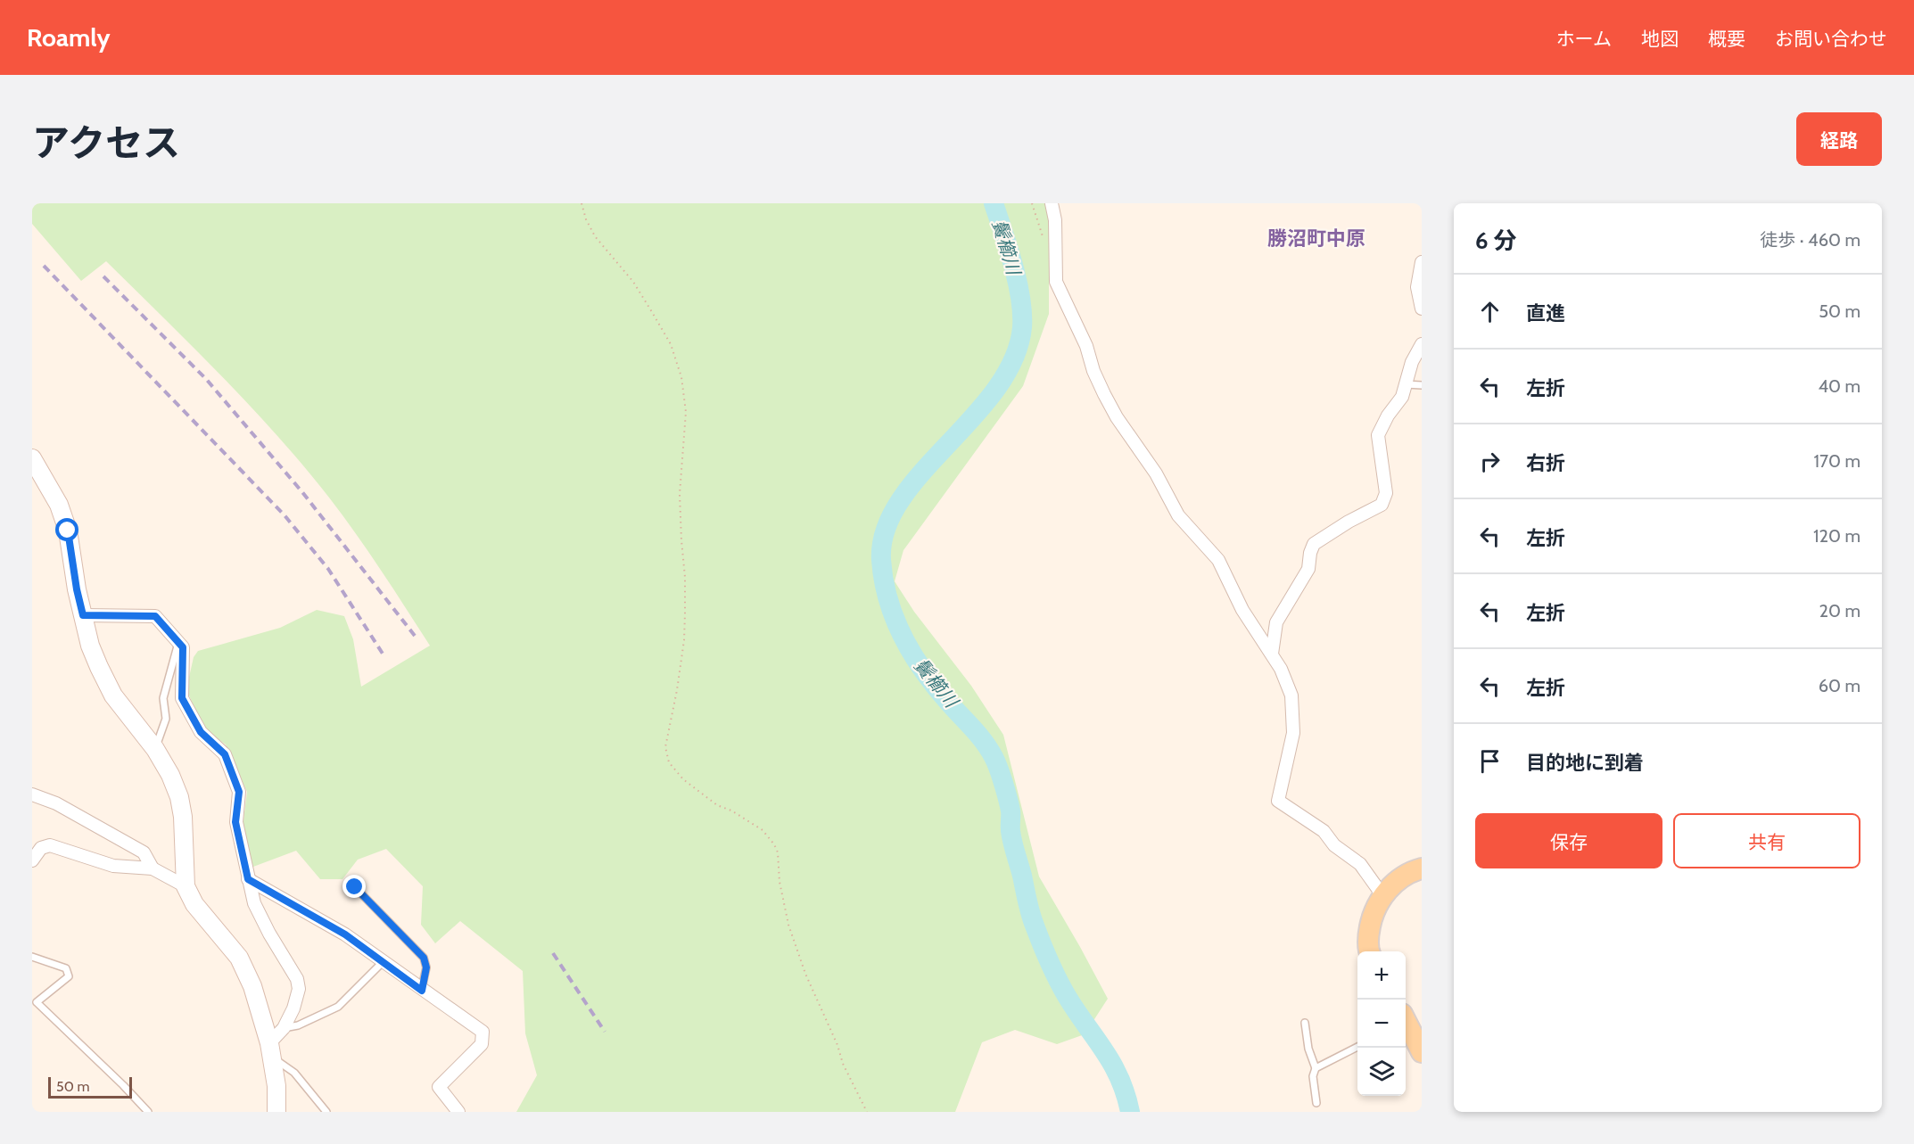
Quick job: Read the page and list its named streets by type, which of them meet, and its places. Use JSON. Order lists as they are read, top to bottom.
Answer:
{
  "districts": ["勝沼町中原"],
  "water": ["鬢櫛川"],
  "scale_bar": "50 m",
  "page": {
    "header": "Roamly",
    "nav": [
      "ホーム",
      "地図",
      "概要",
      "お問い合わせ"
    ],
    "title": "アクセス",
    "buttons": [
      "経路",
      ["保存", "共有"]
    ],
    "heading": ["6 分", "徒歩 · 460 m"],
    "list": [
      ["直進", "50 m"],
      ["左折", "40 m"],
      ["右折", "170 m"],
      ["左折", "120 m"],
      ["左折", "20 m"],
      ["左折", "60 m"],
      "目的地に到着"
    ],
    "map_buttons": ["+", "−"],
    "scale": "50 m"
  }
}
